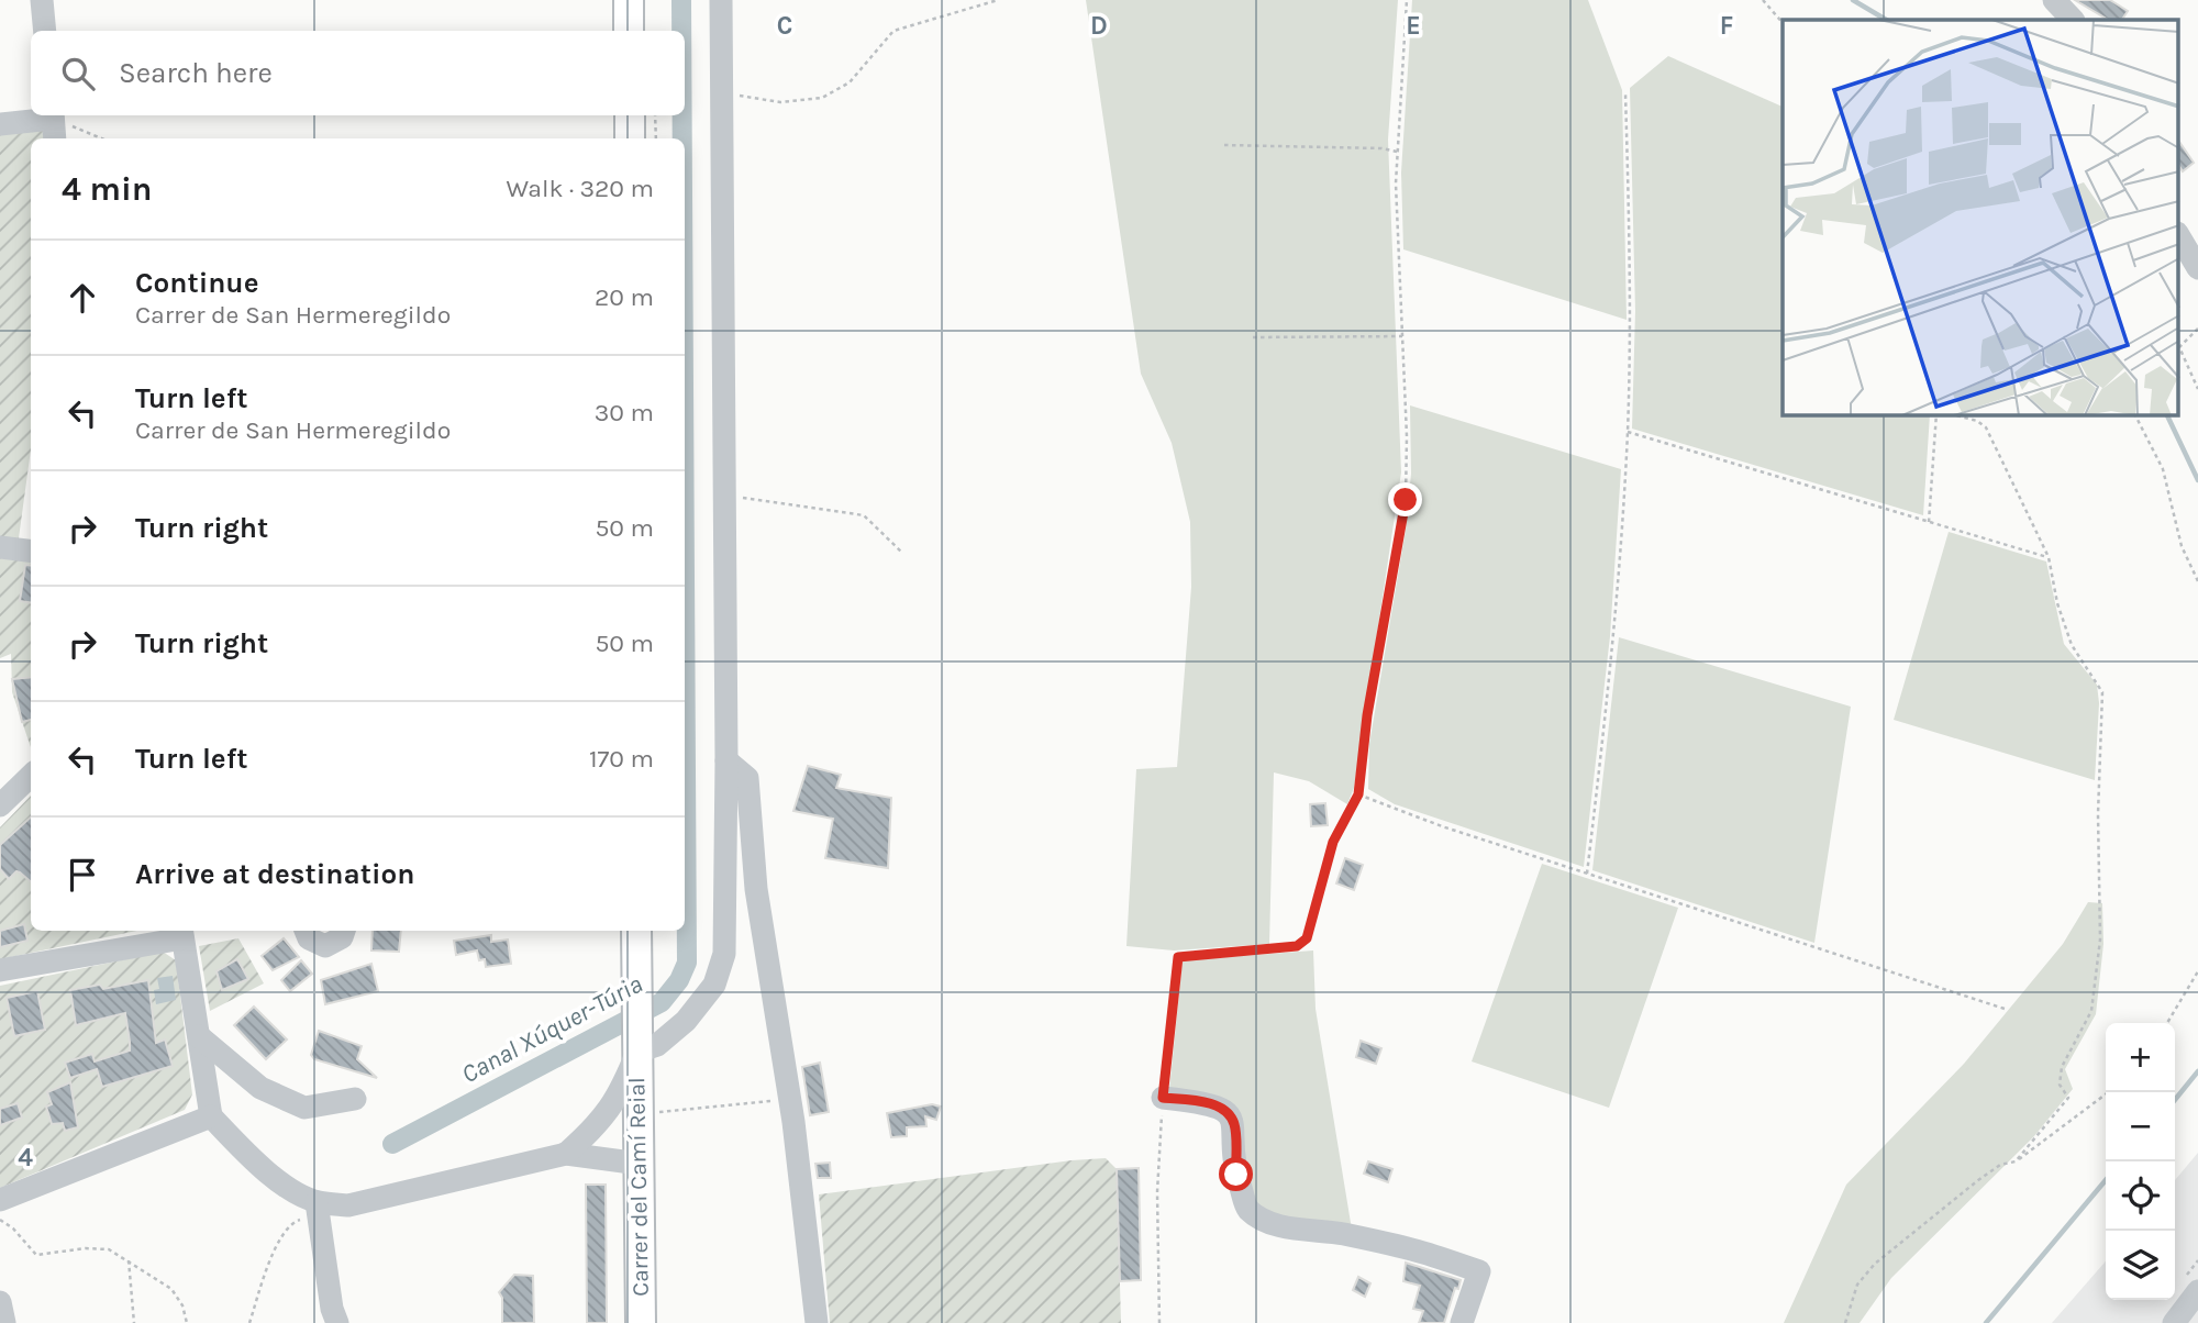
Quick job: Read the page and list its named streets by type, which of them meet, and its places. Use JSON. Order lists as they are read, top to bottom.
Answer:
{
  "streets": {
    "main road": ["Carrer del Camí Reial"]
  },
  "water": ["Canal Xúquer-Túria"],
  "page": {
    "search": "Search here",
    "heading": ["4 min", "Walk · 320 m"],
    "list": [
      ["Continue", "Carrer de San Hermeregildo", "20 m"],
      ["Turn left", "Carrer de San Hermeregildo", "30 m"],
      ["Turn right", "50 m"],
      ["Turn right", "50 m"],
      ["Turn left", "170 m"],
      "Arrive at destination"
    ],
    "map_buttons": ["+", "−"]
  },
  "grid": {
    "columns": [
      "C",
      "D",
      "E",
      "F"
    ],
    "rows": ["4"]
  }
}
